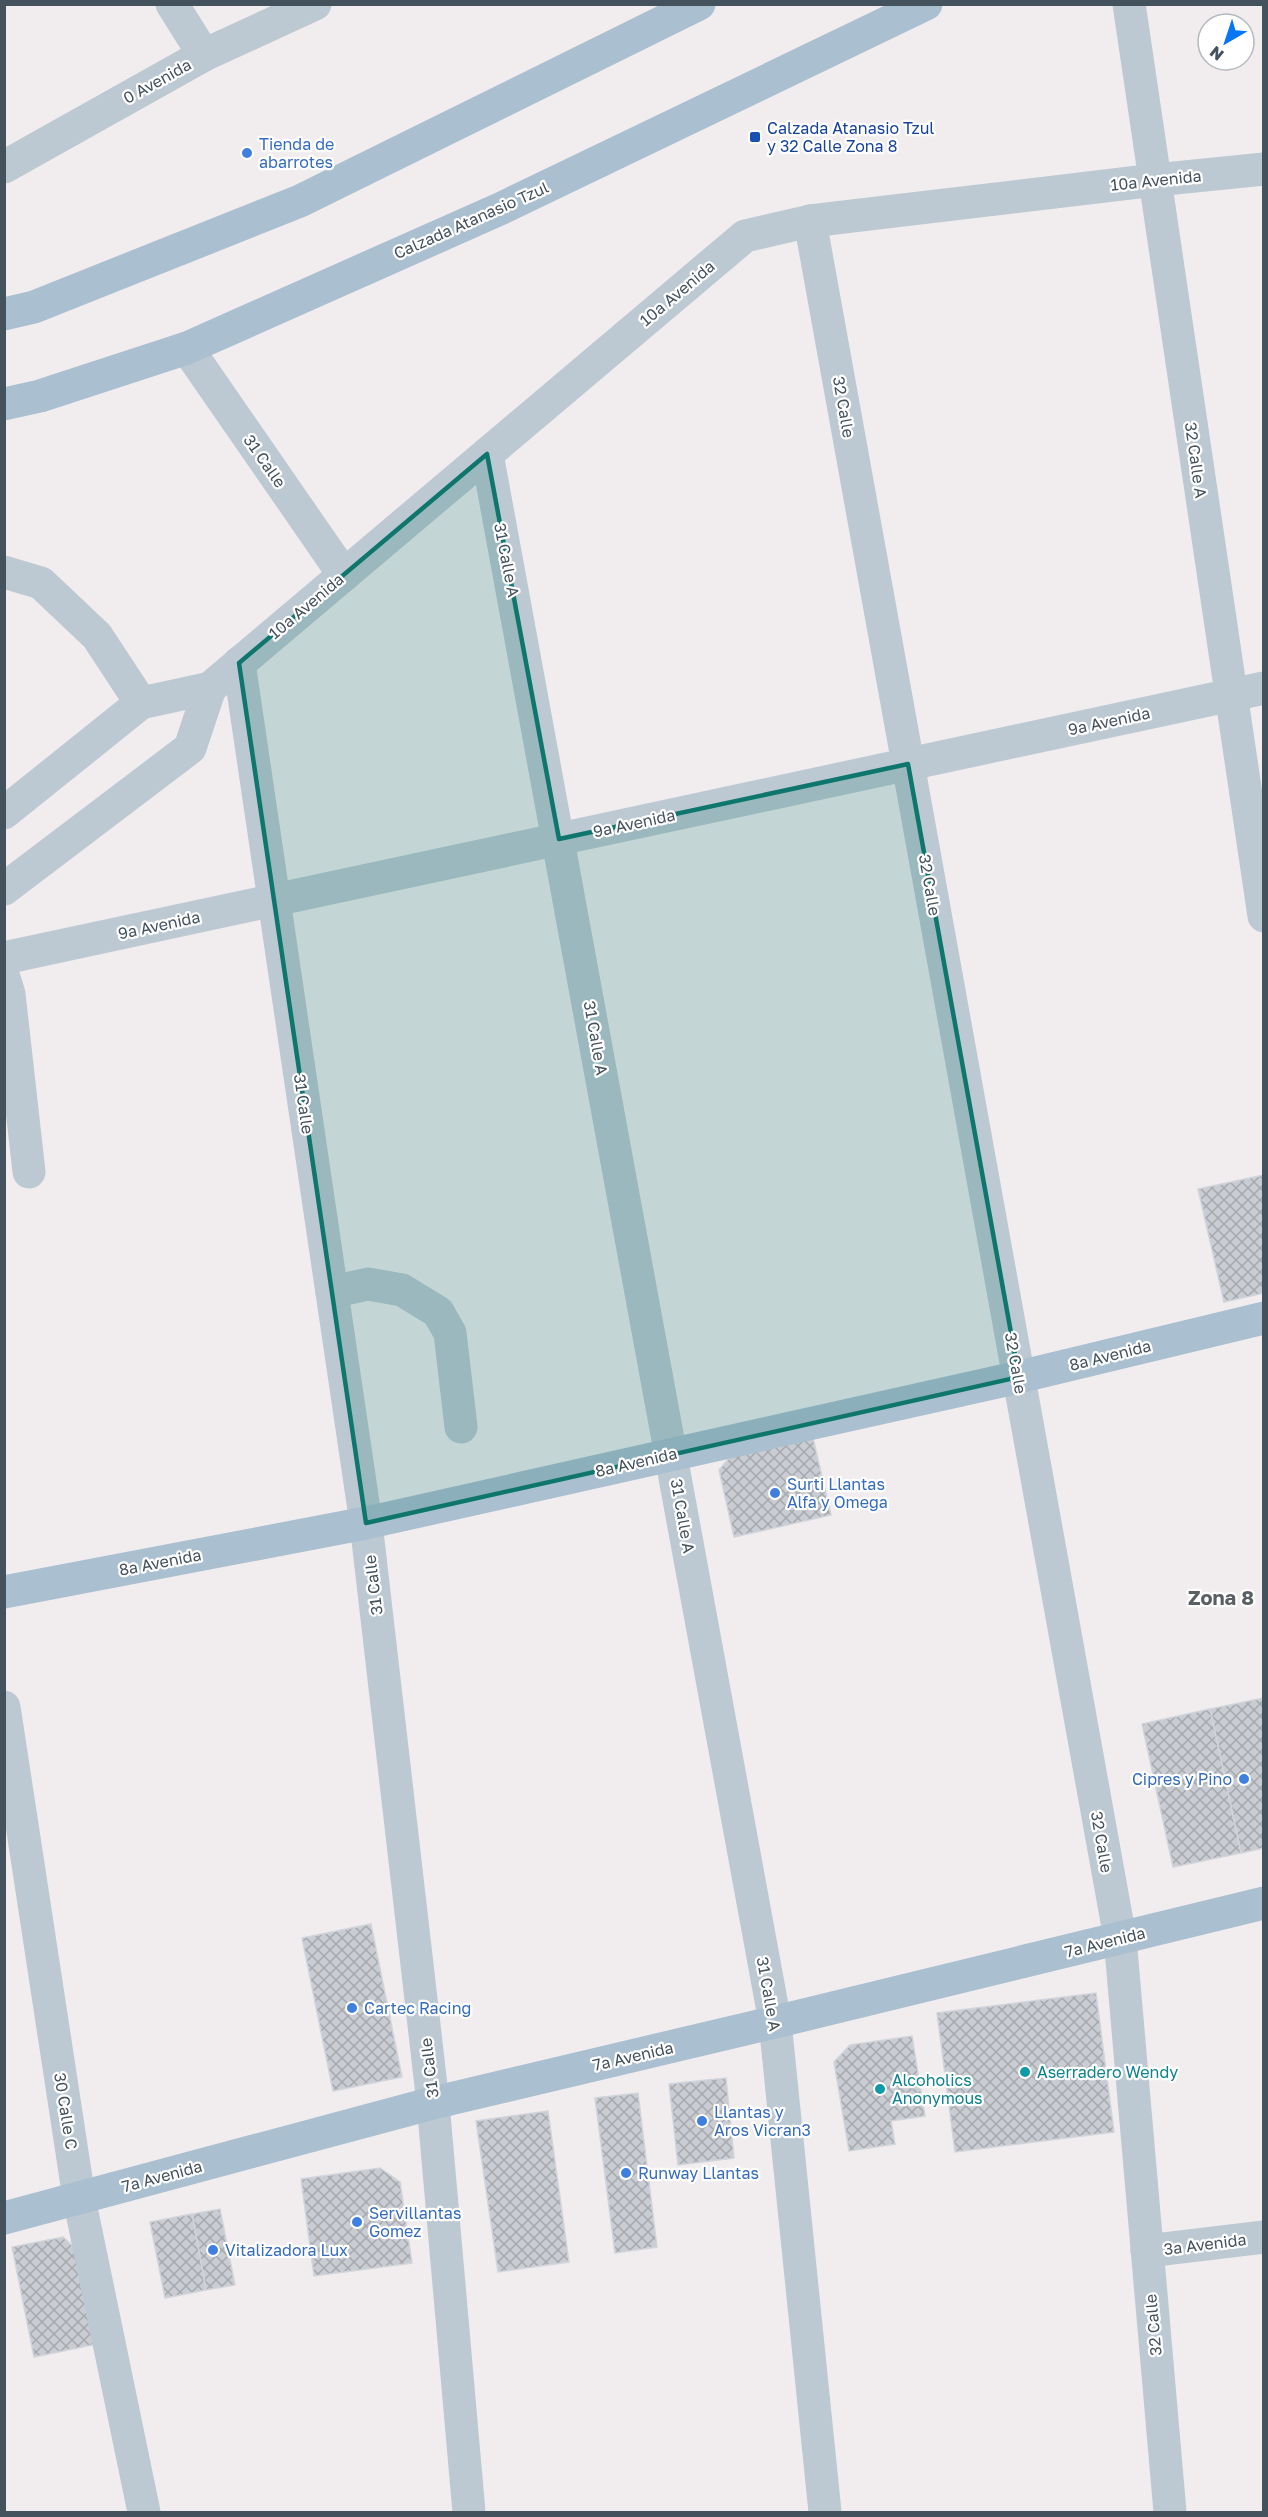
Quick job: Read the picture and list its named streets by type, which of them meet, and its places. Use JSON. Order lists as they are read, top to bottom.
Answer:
{
  "streets": {
    "main road": ["Calzada Atanasio Tzul", "8a Avenida", "7a Avenida"],
    "street": [
      "0 Avenida",
      "10a Avenida",
      "32 Calle",
      "32 Calle A",
      "31 Calle",
      "31 Calle A",
      "9a Avenida",
      "30 Calle C",
      "3a Avenida"
    ]
  },
  "crossings": [
    ["10a Avenida", "32 Calle"],
    ["10a Avenida", "32 Calle A"],
    ["10a Avenida", "31 Calle"],
    ["10a Avenida", "31 Calle A"],
    ["Calzada Atanasio Tzul", "31 Calle"],
    ["32 Calle", "9a Avenida"],
    ["32 Calle", "8a Avenida"],
    ["32 Calle", "7a Avenida"],
    ["32 Calle", "3a Avenida"],
    ["32 Calle A", "9a Avenida"],
    ["31 Calle", "9a Avenida"],
    ["31 Calle", "8a Avenida"],
    ["31 Calle", "7a Avenida"],
    ["31 Calle A", "9a Avenida"],
    ["31 Calle A", "8a Avenida"],
    ["31 Calle A", "7a Avenida"],
    ["7a Avenida", "30 Calle C"]
  ],
  "districts": ["Zona 8"],
  "places": {
    "transit": ["Calzada Atanasio Tzul y 32 Calle Zona 8"],
    "other": [
      "Tienda de abarrotes",
      "Surti Llantas Alfa y Omega",
      "Cipres y Pino",
      "Cartec Racing",
      "Aserradero Wendy",
      "Alcoholics Anonymous",
      "Llantas y Aros Vicran3",
      "Runway Llantas",
      "Servillantas Gomez",
      "Vitalizadora Lux"
    ]
  },
  "north": "bottom left"
}
